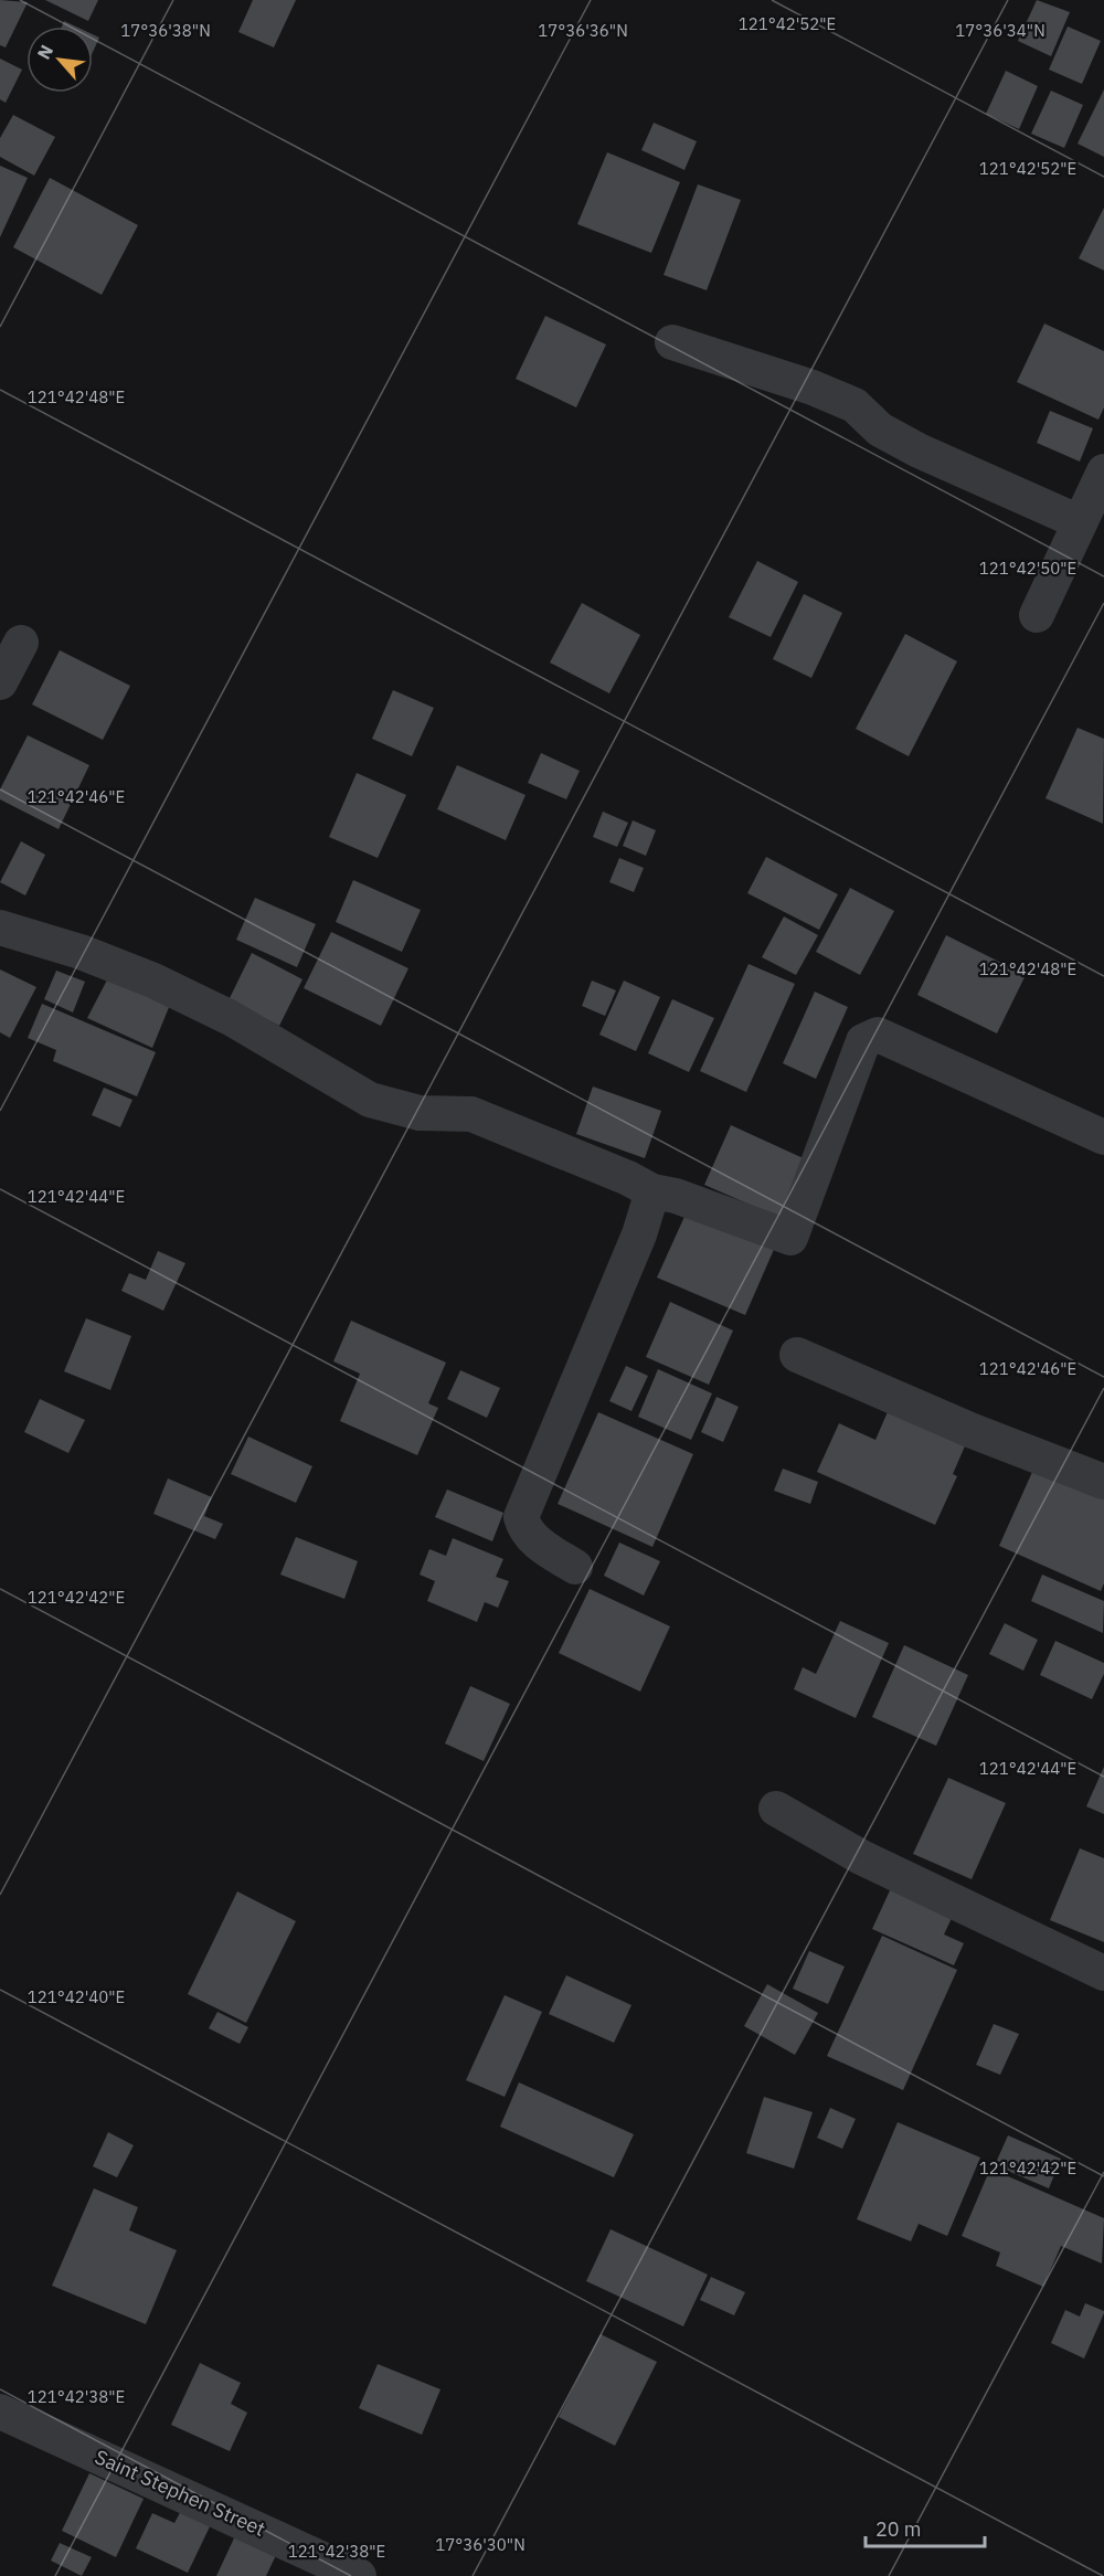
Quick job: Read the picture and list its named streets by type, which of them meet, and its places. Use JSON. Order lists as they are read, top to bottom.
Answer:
{
  "streets": {
    "street": ["Saint Stephen Street"]
  },
  "scale_bar": "20 m",
  "north": "top left",
  "coordinates": [
    "121°42'52\"E",
    "17°36'36\"N",
    "17°36'38\"N",
    "17°36'34\"N",
    "121°42'48\"E",
    "121°42'50\"E",
    "121°42'46\"E",
    "121°42'44\"E",
    "121°42'42\"E",
    "121°42'40\"E",
    "121°42'38\"E",
    "17°36'30\"N"
  ]
}
